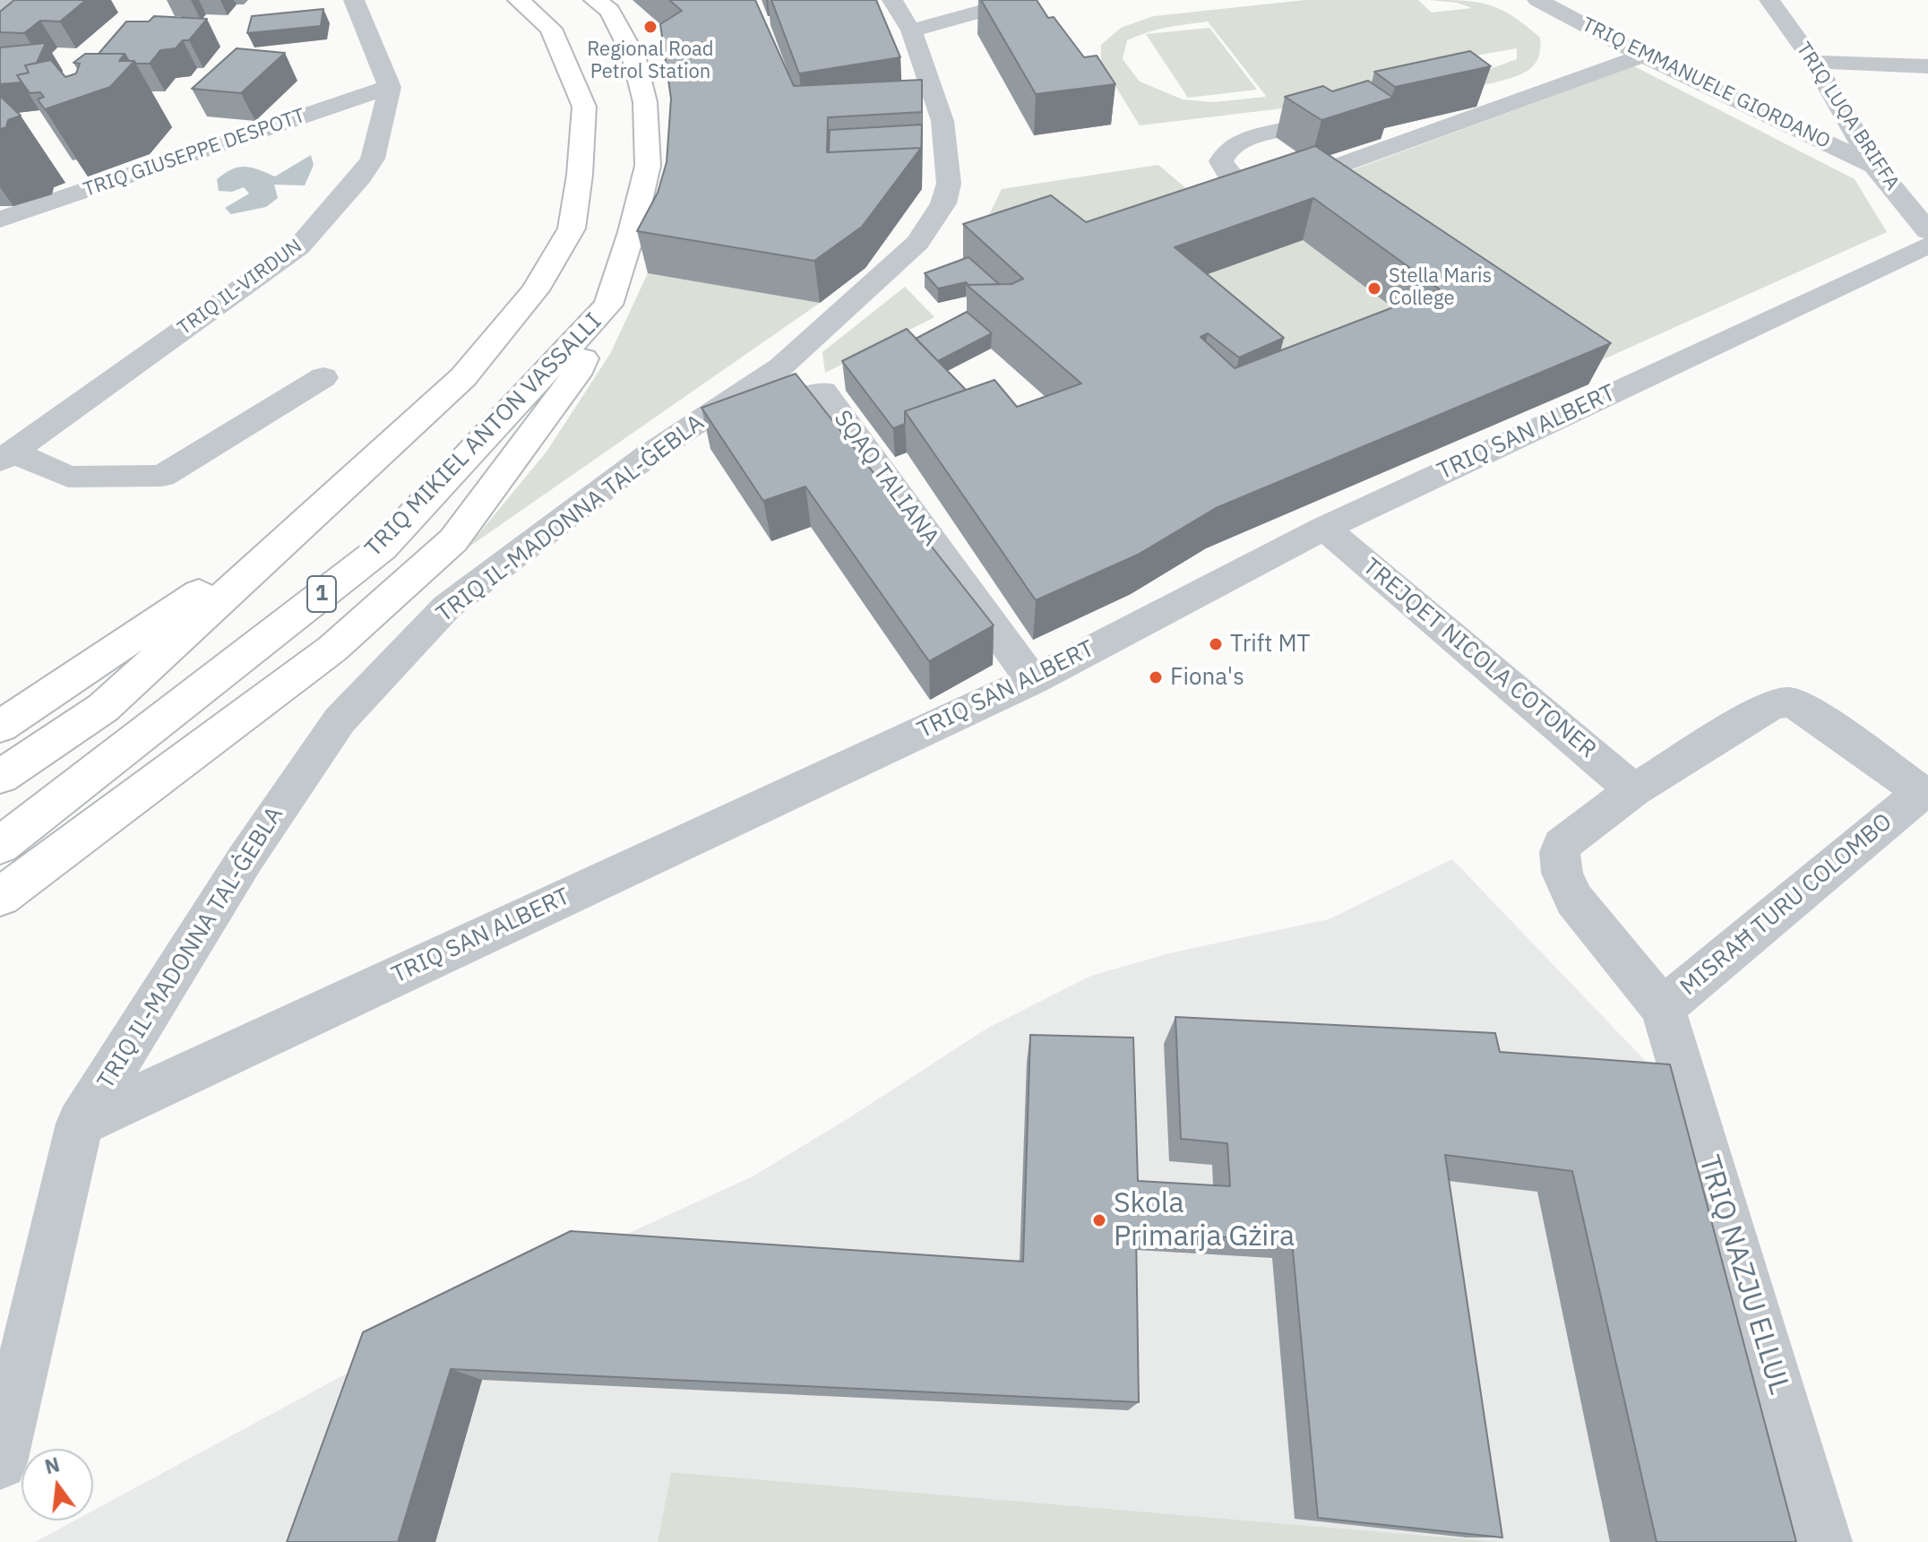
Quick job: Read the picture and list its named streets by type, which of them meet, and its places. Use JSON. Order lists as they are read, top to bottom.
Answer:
{
  "streets": {
    "highway": ["TRIQ MIKIEL ANTON VASSALLI", "1"],
    "street": [
      "TRIQ EMMANUELE GIORDANO",
      "TRIQ LUQA BRIFFA",
      "TRIQ GIUSEPPE DESPOTT",
      "TRIQ IL-VIRDUN",
      "TRIQ SAN ALBERT",
      "SQAQ TALIANA",
      "TRIQ IL-MADONNA TAL-ĠEBLA",
      "TREJQET NICOLA COTONER",
      "MISRAĦ TURU COLOMBO",
      "TRIQ NAZJU ELLUL"
    ]
  },
  "crossings": [
    ["TRIQ EMMANUELE GIORDANO", "TRIQ LUQA BRIFFA"],
    ["TRIQ GIUSEPPE DESPOTT", "TRIQ IL-VIRDUN"],
    ["TRIQ SAN ALBERT", "SQAQ TALIANA"],
    ["TRIQ SAN ALBERT", "TRIQ IL-MADONNA TAL-ĠEBLA"],
    ["TRIQ SAN ALBERT", "TREJQET NICOLA COTONER"],
    ["SQAQ TALIANA", "TRIQ IL-MADONNA TAL-ĠEBLA"],
    ["TREJQET NICOLA COTONER", "MISRAĦ TURU COLOMBO"],
    ["MISRAĦ TURU COLOMBO", "TRIQ NAZJU ELLUL"]
  ],
  "places": [
    "Regional Road Petrol Station",
    "Stella Maris College",
    "Trift MT",
    "Fiona's",
    "Skola Primarja Gżira"
  ],
  "north": "top"
}
